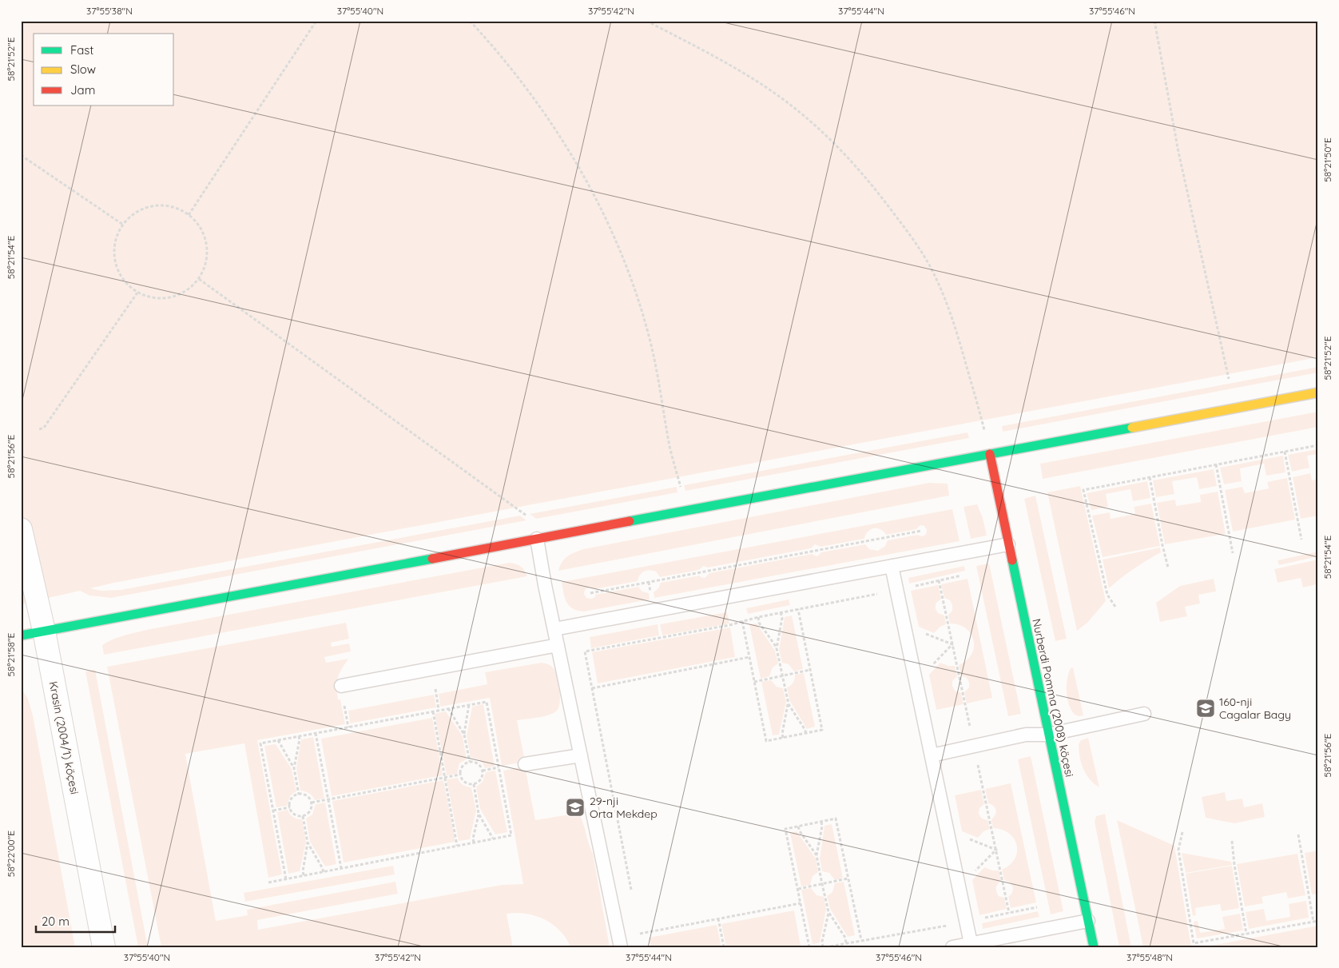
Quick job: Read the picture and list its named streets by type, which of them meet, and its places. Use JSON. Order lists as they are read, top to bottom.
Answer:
{
  "streets": {
    "street": ["Nurberdi Pomma (2008) köçesi", "Krasin (2004/1) köçesi"]
  },
  "places": {
    "school or university": ["160-nji Cagalar Bagy", "29-nji Orta Mekdep"]
  },
  "legend": ["Fast", "Slow", "Jam"],
  "scale_bar": "20 m",
  "coordinates": [
    "37°55'38\"N",
    "37°55'40\"N",
    "37°55'42\"N",
    "37°55'44\"N",
    "37°55'46\"N",
    "58°21'52\"E",
    "58°21'50\"E",
    "58°21'54\"E",
    "58°21'56\"E",
    "58°21'58\"E",
    "58°22'00\"E",
    "37°55'48\"N"
  ]
}
